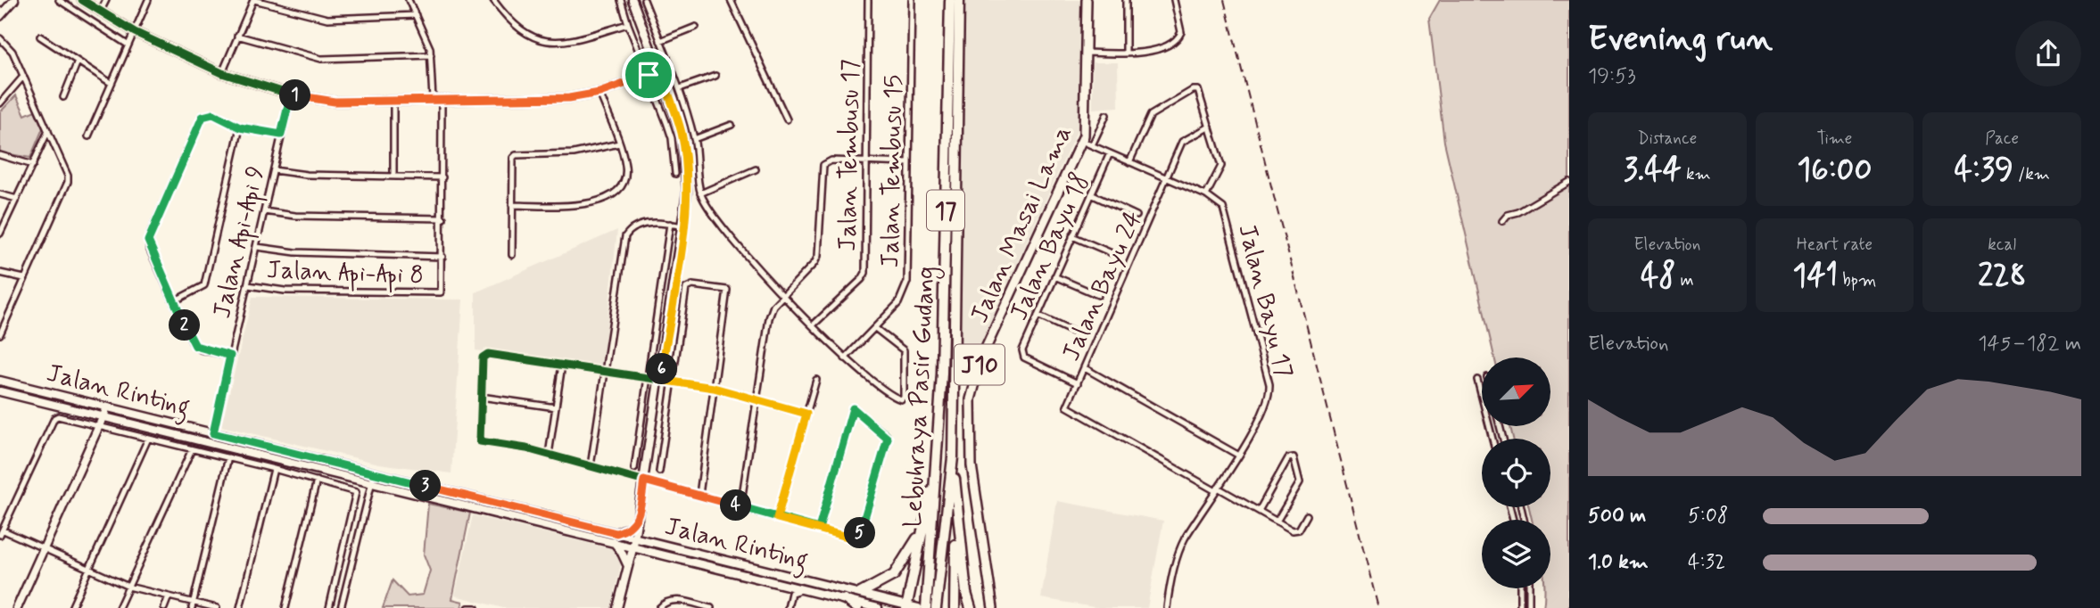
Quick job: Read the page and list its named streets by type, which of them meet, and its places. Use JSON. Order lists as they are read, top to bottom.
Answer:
{
  "streets": {
    "highway": ["17", "Lebuhraya Pasir Gudang"],
    "main road": ["Jalan Masai Lama", "J10", "Jalan Rinting"],
    "street": [
      "Jalan Tembusu 17",
      "Jalan Tembusu 15",
      "Jalan Api-Api 9",
      "Jalan Bayu 18",
      "Jalan Api-Api 8",
      "Jalan Bayu 24",
      "Jalan Bayu 17"
    ]
  },
  "crossings": [
    ["Jalan Masai Lama", "Jalan Bayu 17"],
    ["Jalan Api-Api 9", "Jalan Api-Api 8"],
    ["Jalan Api-Api 9", "Jalan Rinting"],
    ["Jalan Bayu 18", "Jalan Bayu 24"],
    ["Jalan Bayu 18", "Jalan Bayu 17"],
    ["Jalan Bayu 24", "Jalan Bayu 17"]
  ],
  "north": "top right",
  "page": {
    "heading": ["Evening run", "19:53"],
    "pins": [
      "1",
      "2",
      "6",
      "3",
      "4",
      "5"
    ],
    "stats": [
      ["Distance", "3.44 km"],
      ["Time", "16:00"],
      ["Pace", "4:39 /km"],
      ["Elevation", "48 m"],
      ["Heart rate", "141 bpm"],
      ["kcal", "228"]
    ],
    "chart": ["Elevation", "145–182 m"],
    "list": [
      {
        "name": "500 m",
        "note": "5:08"
      },
      {
        "name": "1.0 km",
        "note": "4:32"
      }
    ]
  }
}
